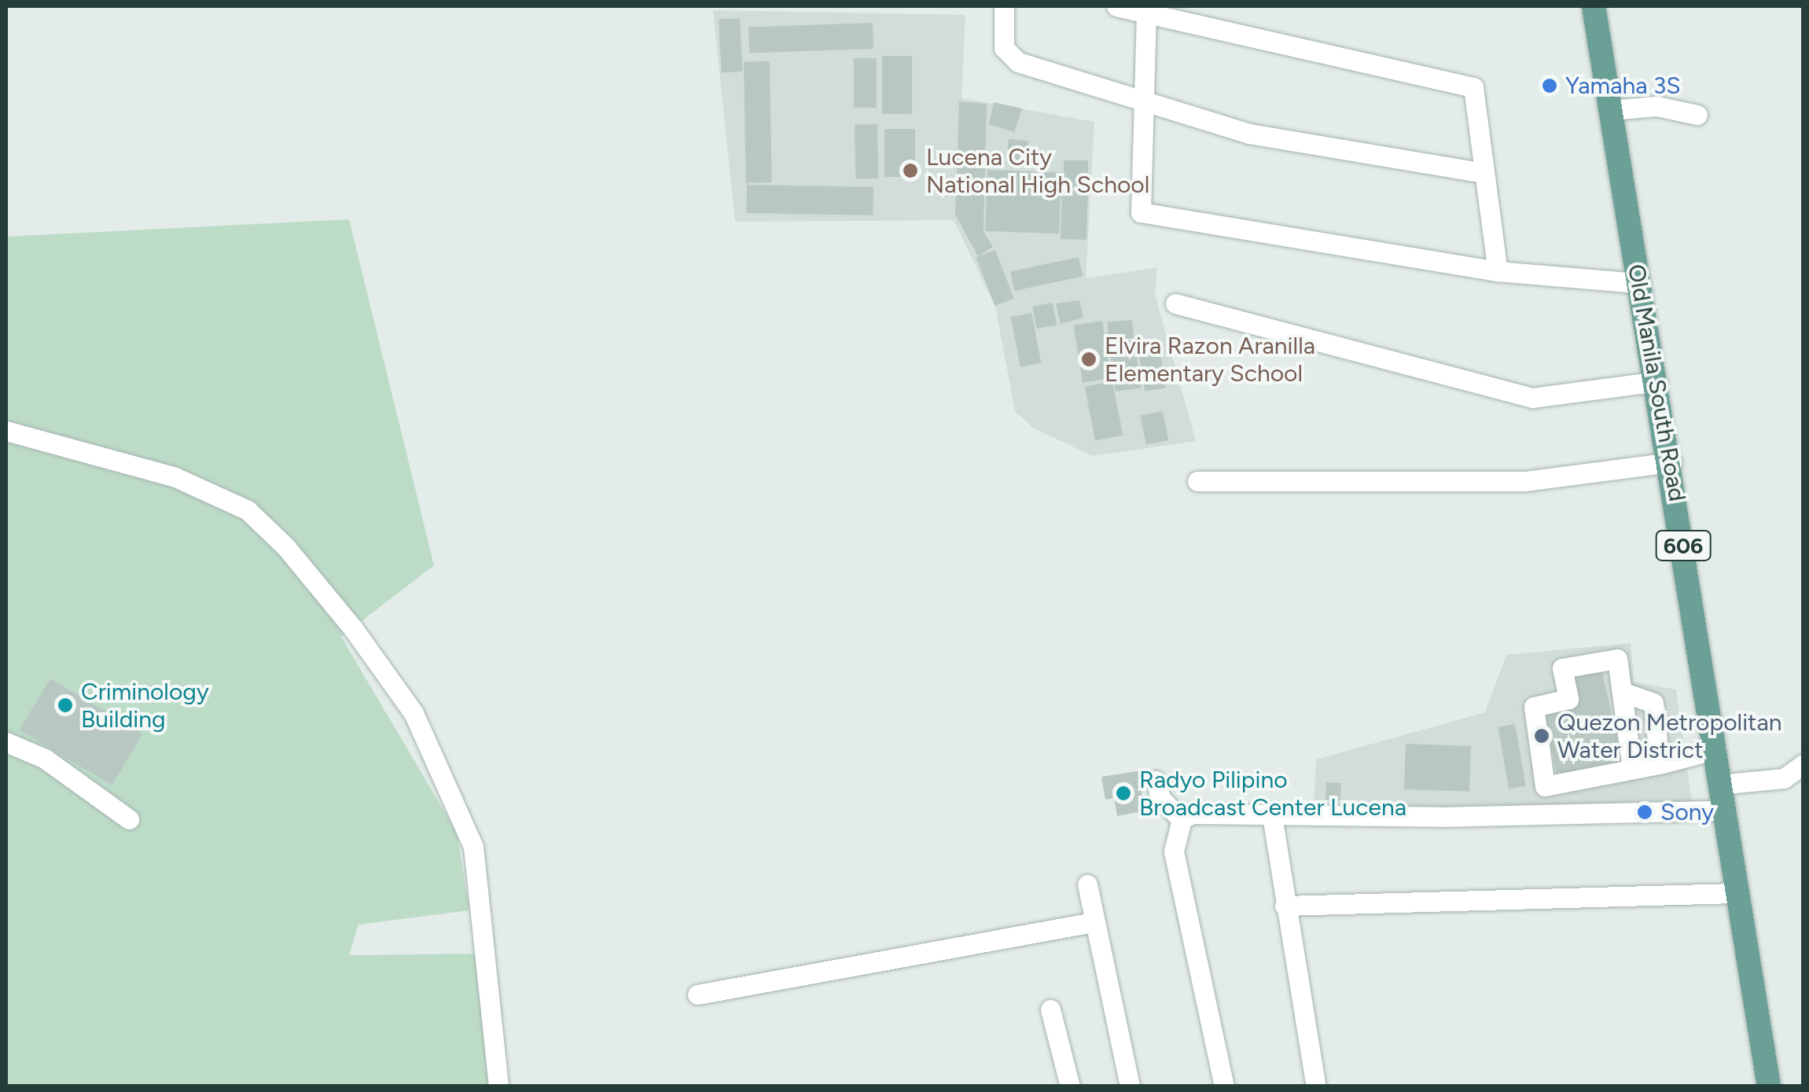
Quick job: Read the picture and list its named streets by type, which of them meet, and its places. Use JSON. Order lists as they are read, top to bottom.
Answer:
{
  "streets": {
    "main road": ["Old Manila South Road", "606"]
  },
  "places": [
    "Yamaha 3S",
    "Lucena City National High School",
    "Elvira Razon Aranilla Elementary School",
    "Criminology Building",
    "Quezon Metropolitan Water District",
    "Radyo Pilipino Broadcast Center Lucena",
    "Sony"
  ]
}
